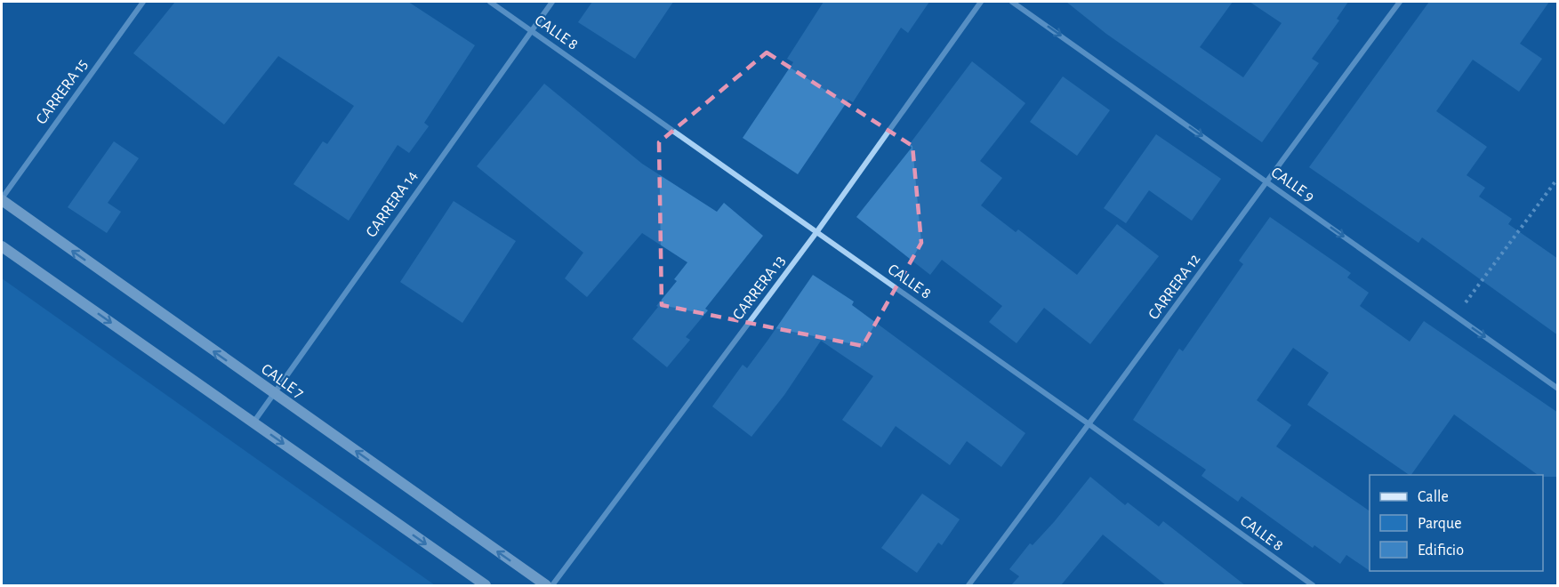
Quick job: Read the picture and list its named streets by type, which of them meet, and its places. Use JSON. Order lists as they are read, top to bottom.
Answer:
{
  "streets": {
    "main road": ["CALLE 7"],
    "street": [
      "CALLE 8",
      "CARRERA 15",
      "CALLE 9",
      "CARRERA 14",
      "CARRERA 12",
      "CARRERA 13"
    ]
  },
  "crossings": [
    ["CALLE 8", "CARRERA 14"],
    ["CALLE 8", "CARRERA 12"],
    ["CALLE 8", "CARRERA 13"],
    ["CARRERA 15", "CALLE 7"],
    ["CALLE 9", "CARRERA 12"],
    ["CARRERA 14", "CALLE 7"]
  ],
  "one_way": ["CALLE 9"],
  "legend": ["Calle", "Parque", "Edificio"]
}
